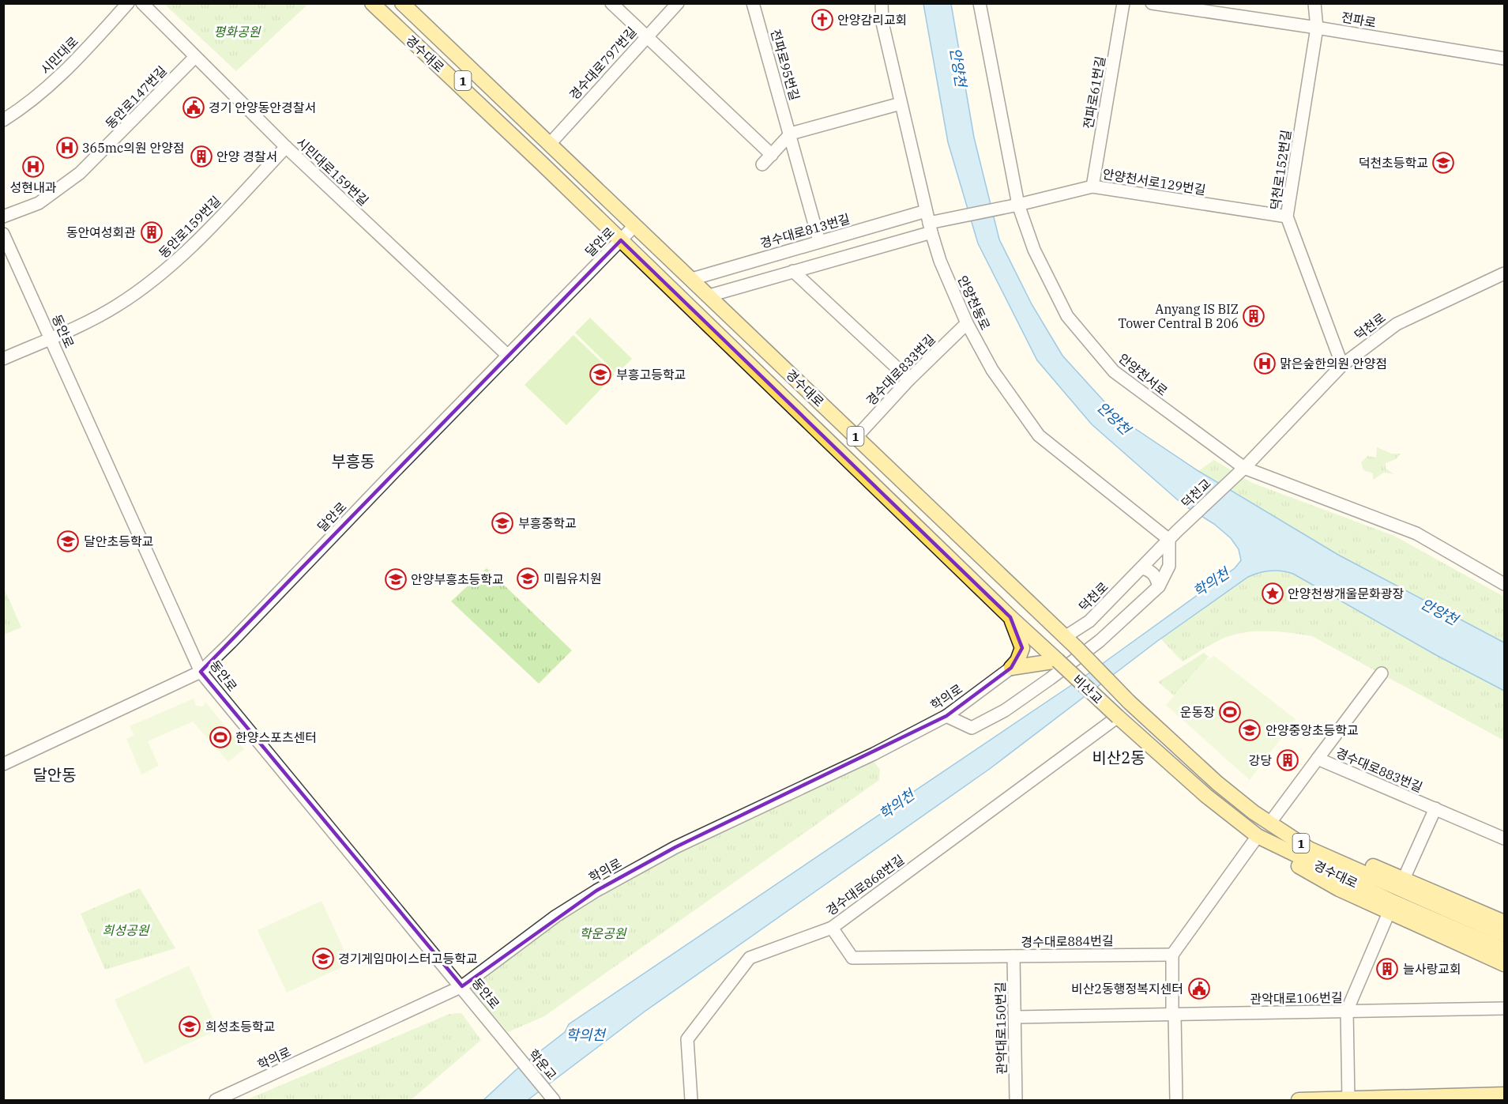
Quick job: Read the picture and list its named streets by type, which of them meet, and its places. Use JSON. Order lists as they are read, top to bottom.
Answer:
{
  "streets": {
    "main road": ["경수대로", "1", "비산교"],
    "street": [
      "전파로",
      "시민대로",
      "경수대로797번길",
      "전파로95번길",
      "전파로61번길",
      "동안로147번길",
      "덕천로152번길",
      "시민대로159번길",
      "안양천서로129번길",
      "동안로159번길",
      "경수대로813번길",
      "달안로",
      "안양천동로",
      "덕천로",
      "동안로",
      "경수대로833번길",
      "안양천서로",
      "덕천교",
      "학의로",
      "경수대로883번길",
      "경수대로868번길",
      "경수대로884번길",
      "관악대로106번길",
      "관악대로150번길",
      "학운교"
    ]
  },
  "crossings": [
    ["전파로", "덕천로152번길"],
    ["경수대로", "경수대로797번길"],
    ["경수대로", "경수대로813번길"],
    ["경수대로", "달안로"],
    ["경수대로", "덕천로"],
    ["경수대로", "경수대로833번길"],
    ["경수대로", "비산교"],
    ["경수대로", "경수대로883번길"],
    ["경수대로", "경수대로868번길"],
    ["전파로95번길", "경수대로813번길"],
    ["전파로61번길", "안양천서로129번길"],
    ["동안로147번길", "시민대로159번길"],
    ["덕천로152번길", "안양천서로129번길"],
    ["덕천로152번길", "덕천로"],
    ["시민대로159번길", "동안로159번길"],
    ["시민대로159번길", "달안로"],
    ["안양천서로129번길", "경수대로813번길"],
    ["안양천서로129번길", "안양천동로"],
    ["안양천서로129번길", "안양천서로"],
    ["동안로159번길", "동안로"],
    ["경수대로813번길", "안양천동로"],
    ["달안로", "동안로"],
    ["안양천동로", "덕천로"],
    ["안양천동로", "경수대로833번길"],
    ["안양천동로", "덕천교"],
    ["덕천로", "안양천서로"],
    ["덕천로", "덕천교"],
    ["동안로", "학의로"],
    ["동안로", "학운교"],
    ["안양천서로", "덕천교"],
    ["비산교", "경수대로868번길"],
    ["경수대로868번길", "경수대로884번길"],
    ["경수대로884번길", "관악대로150번길"],
    ["관악대로106번길", "관악대로150번길"]
  ],
  "districts": ["부흥동", "비산2동", "달안동"],
  "water": ["안양천", "학의천"],
  "parks": ["평화공원", "희성공원", "학운공원"],
  "places": {
    "church": ["안양감리교회"],
    "public building": ["경기 안양동안경찰서", "비산2동행정복지센터"],
    "hospital": ["365mc의원 안양점", "성현내과", "맑은숲한의원 안양점"],
    "building": [
      "안양 경찰서",
      "동안여성회관",
      "Anyang IS BIZ Tower Central B 206",
      "강당",
      "늘사랑교회"
    ],
    "school or university": [
      "덕천초등학교",
      "부흥고등학교",
      "부흥중학교",
      "달안초등학교",
      "미림유치원",
      "안양부흥초등학교",
      "안양중앙초등학교",
      "경기게임마이스터고등학교",
      "희성초등학교"
    ],
    "place": ["안양천쌍개울문화광장"],
    "sports": ["운동장", "한양스포츠센터"]
  }
}
